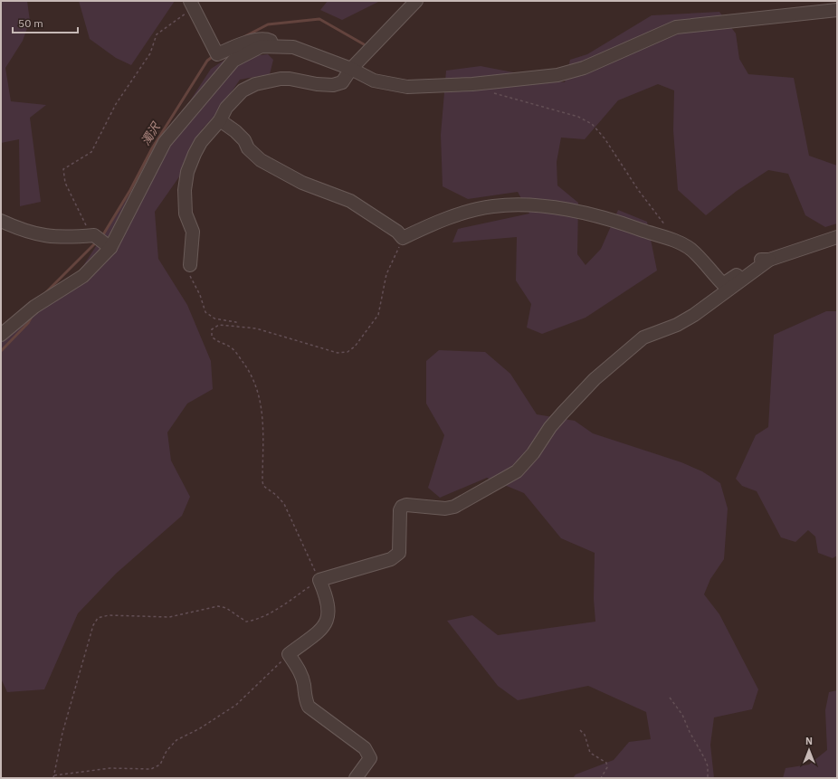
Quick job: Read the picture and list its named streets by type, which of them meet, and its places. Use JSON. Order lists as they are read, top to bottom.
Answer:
{
  "water": ["濁沢"],
  "scale_bar": "50 m",
  "north": "top"
}
